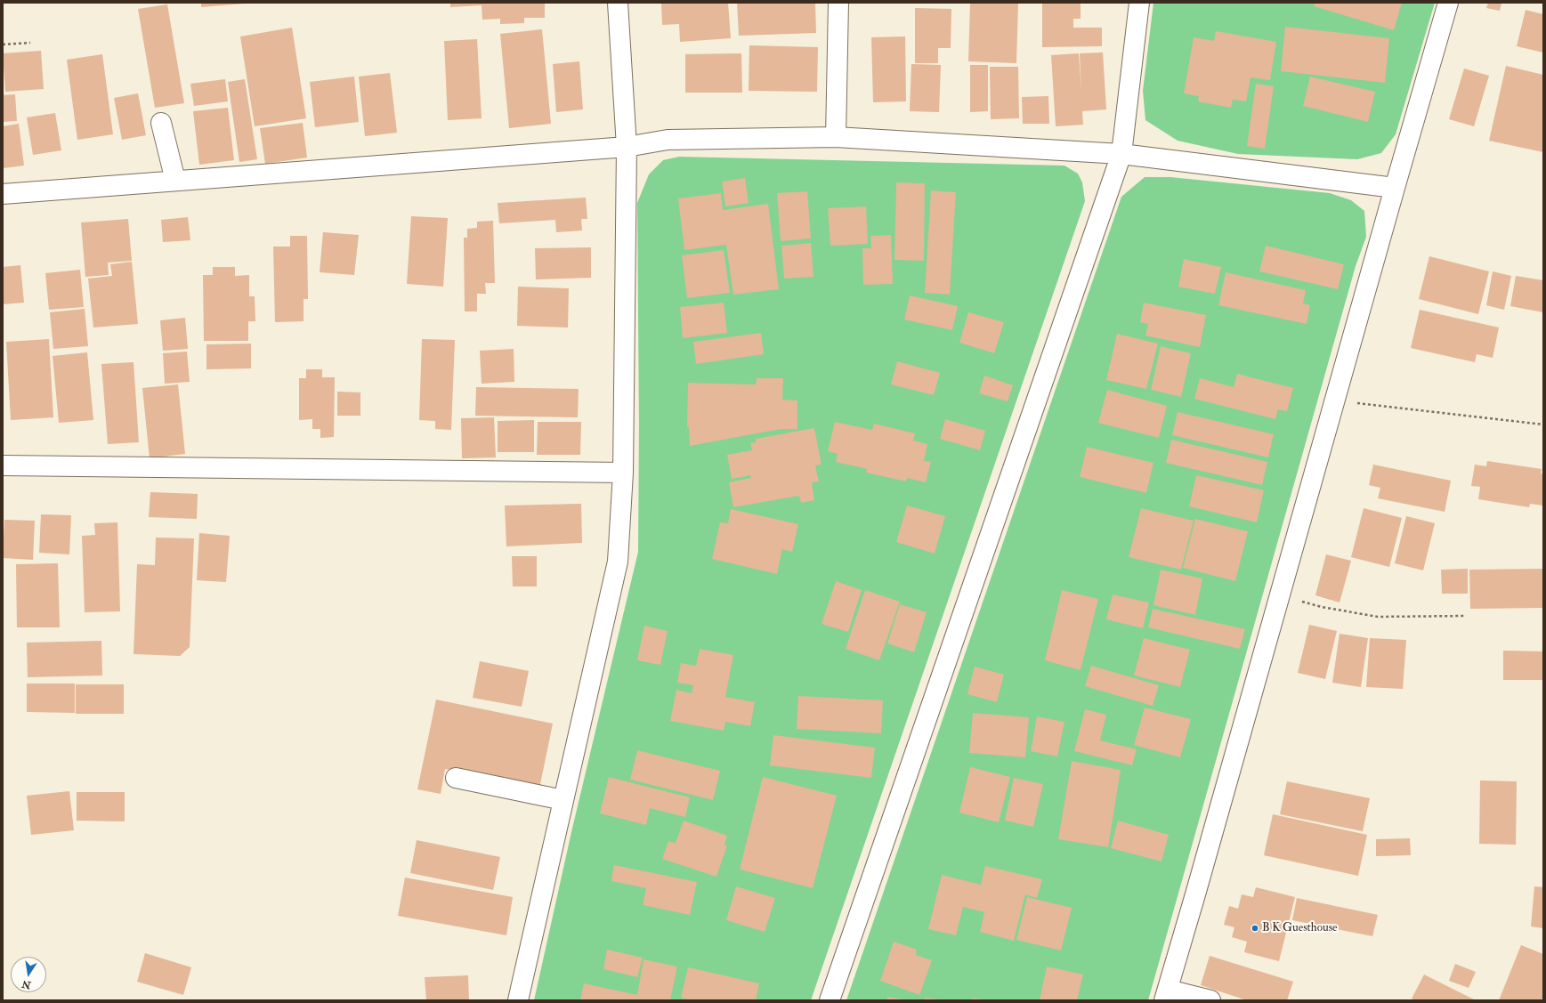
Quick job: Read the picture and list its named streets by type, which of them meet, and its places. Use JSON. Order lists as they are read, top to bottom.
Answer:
{
  "places": ["B K Guesthouse"],
  "north": "bottom"
}
